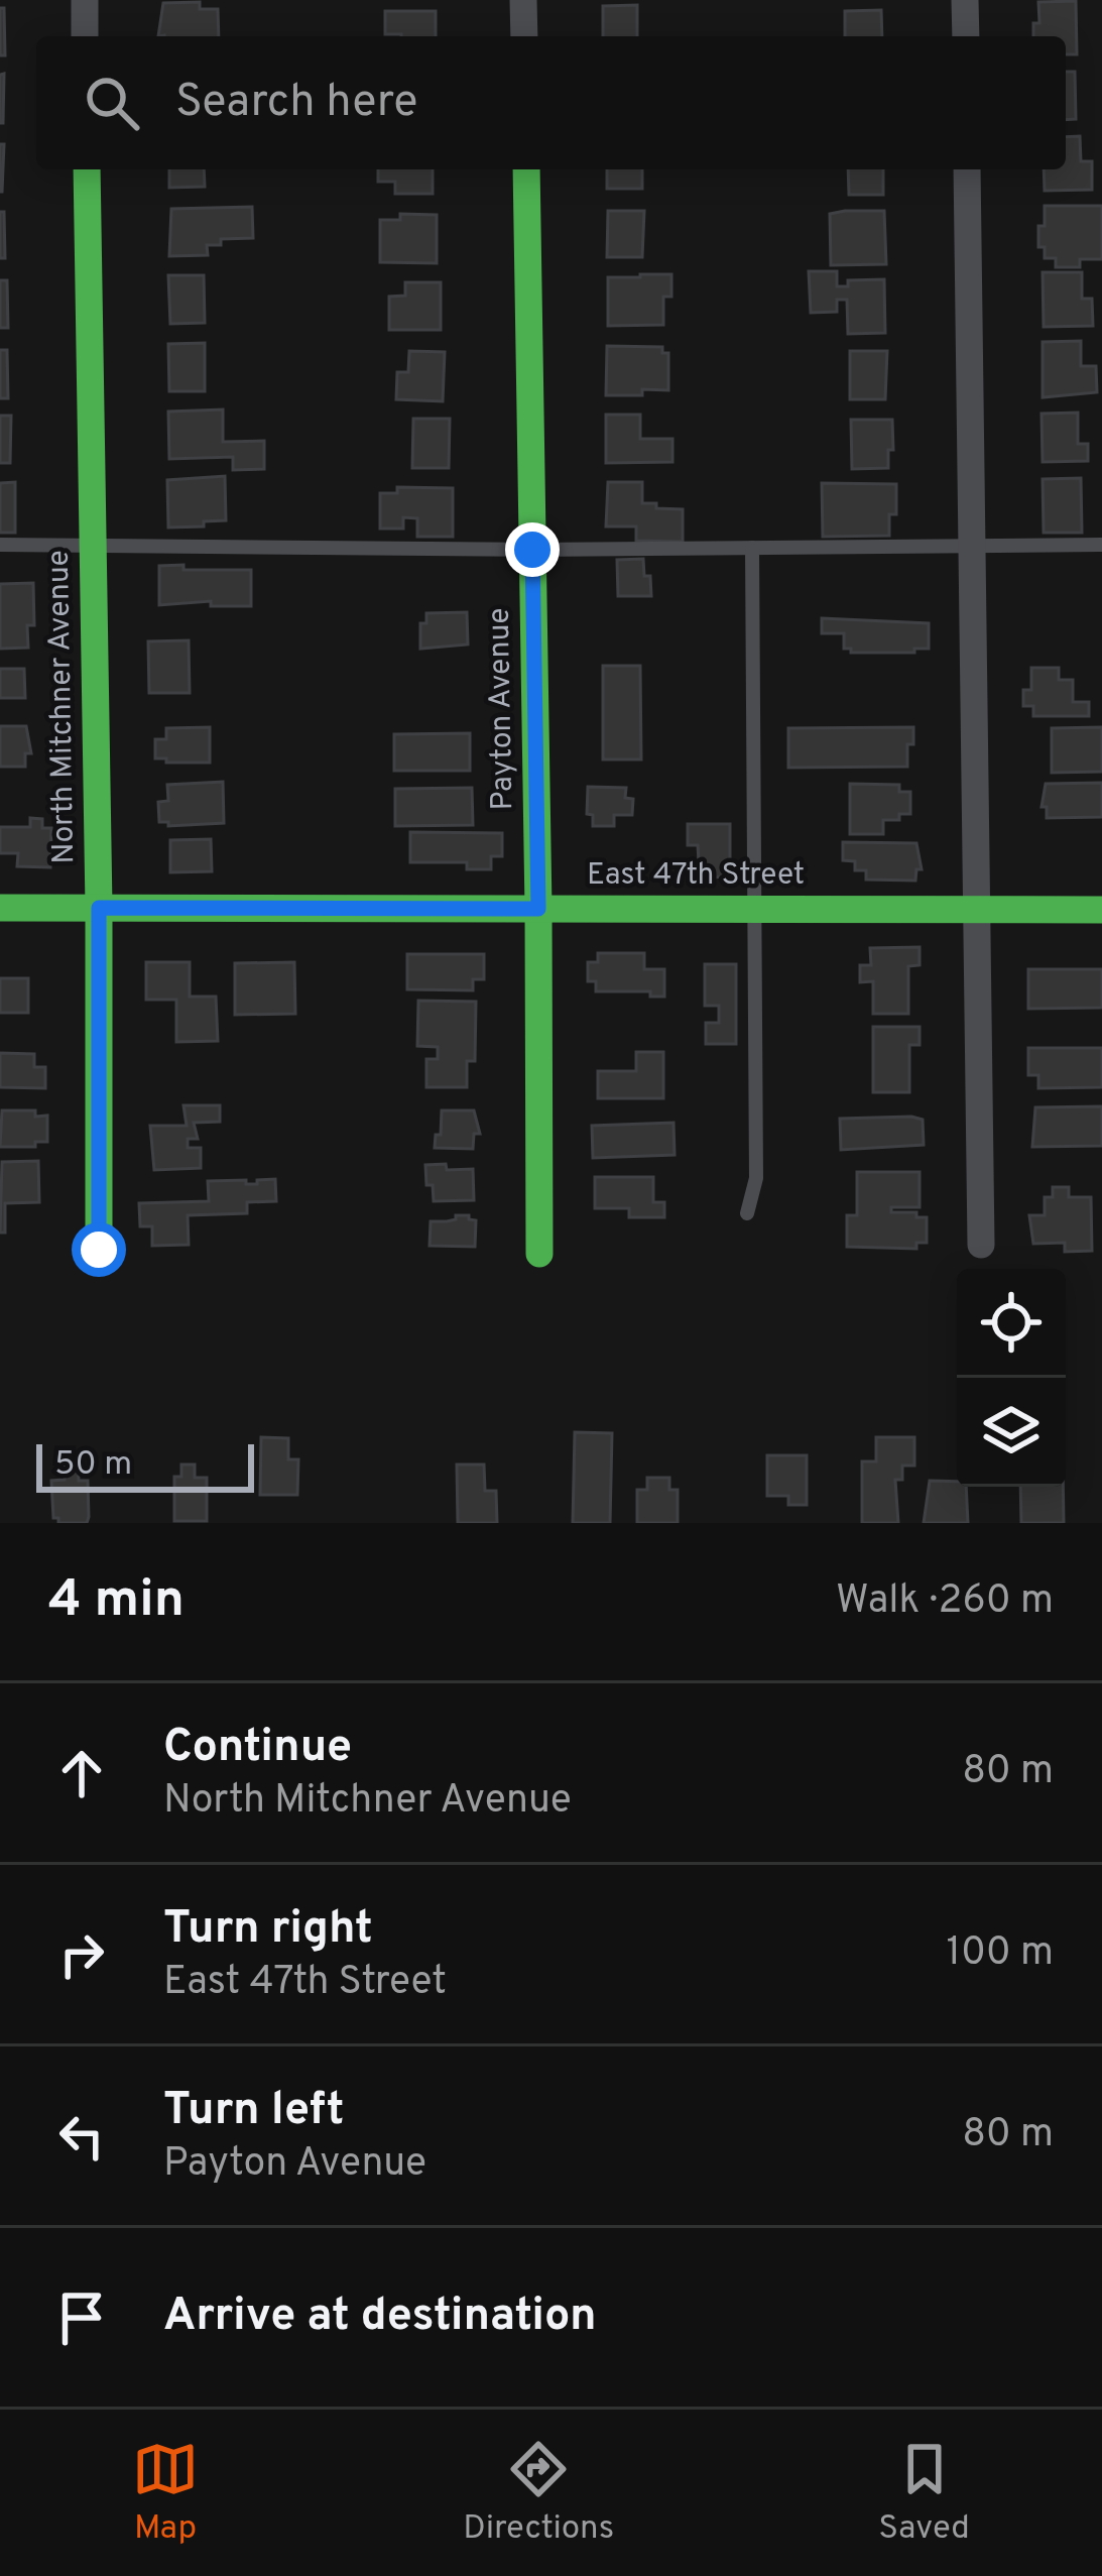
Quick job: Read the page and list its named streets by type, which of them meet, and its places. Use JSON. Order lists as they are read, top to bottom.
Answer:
{
  "streets": {
    "street": ["North Mitchner Avenue", "Payton Avenue", "East 47th Street"]
  },
  "crossings": [
    ["North Mitchner Avenue", "East 47th Street"],
    ["Payton Avenue", "East 47th Street"]
  ],
  "scale_bar": "50 m",
  "page": {
    "search": "Search here",
    "scale": "50 m",
    "heading": ["4 min", "Walk · 260 m"],
    "list": [
      ["Continue", "North Mitchner Avenue", "80 m"],
      ["Turn right", "East 47th Street", "100 m"],
      ["Turn left", "Payton Avenue", "80 m"],
      "Arrive at destination"
    ],
    "nav": ["Map", "Directions", "Saved"]
  }
}
